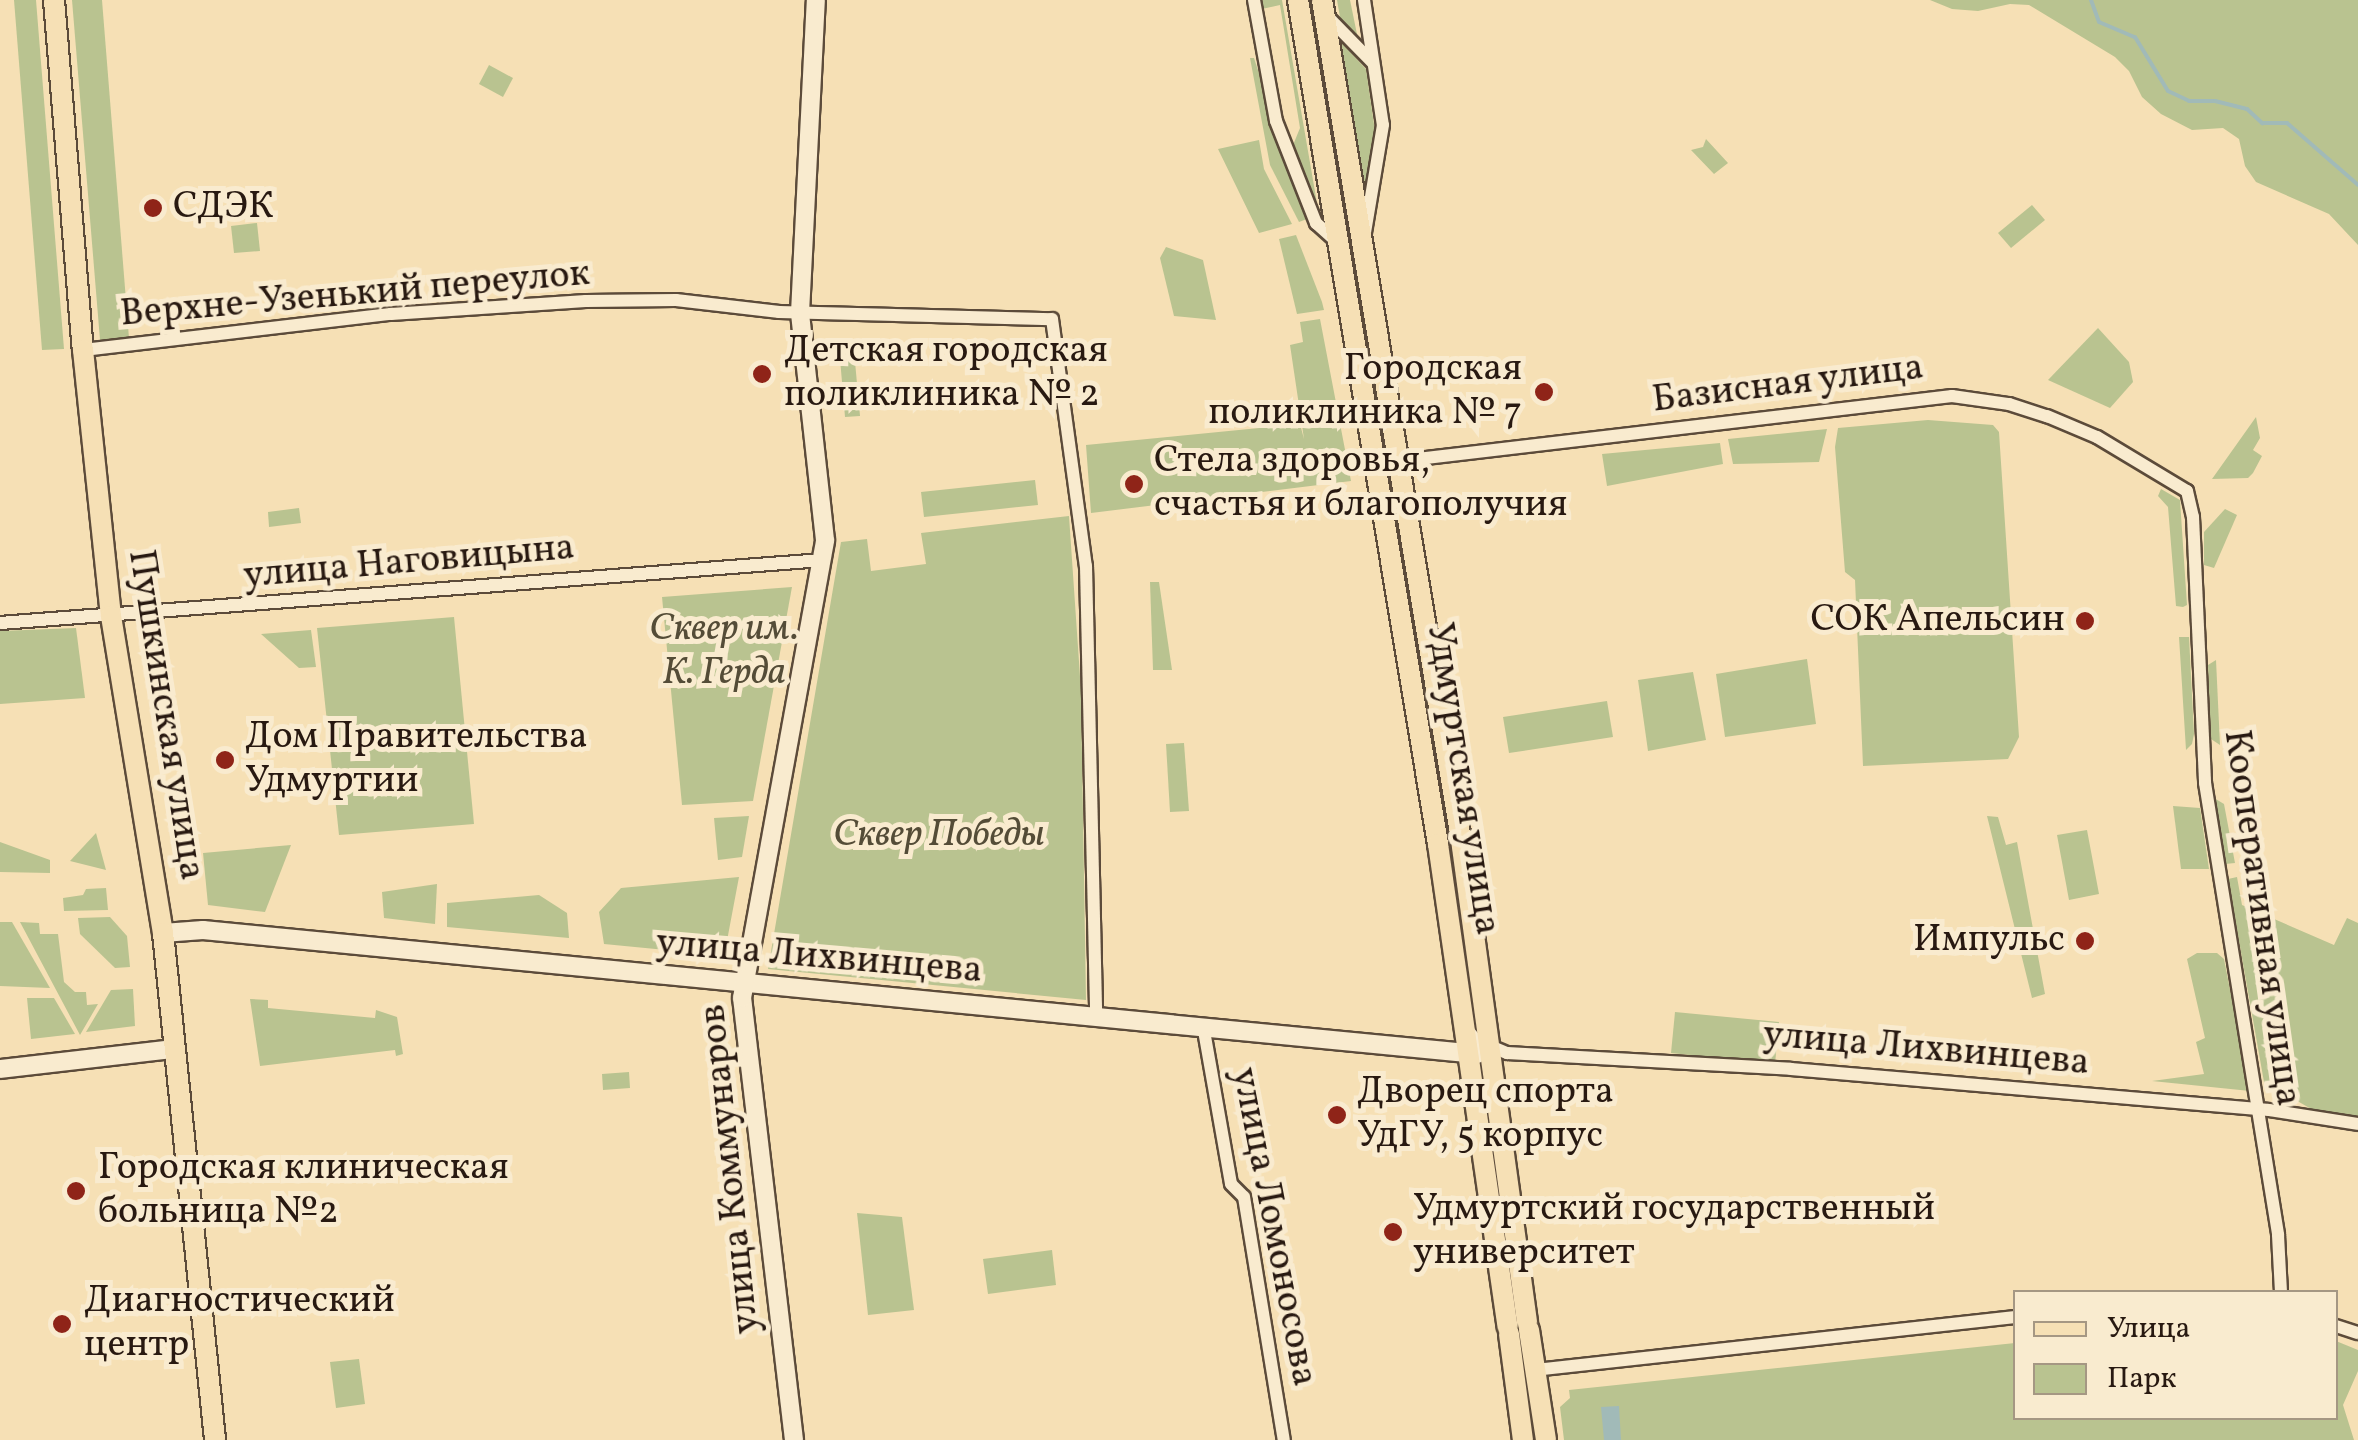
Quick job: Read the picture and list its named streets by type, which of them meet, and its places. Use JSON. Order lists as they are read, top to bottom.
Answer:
{
  "streets": {
    "main road": ["Пушкинская улица", "Удмуртская улица"],
    "street": [
      "Верхне-Узенький переулок",
      "Базисная улица",
      "улица Наговицына",
      "Кооперативная улица",
      "улица Лихвинцева",
      "улица Коммунаров",
      "улица Ломоносова"
    ]
  },
  "crossings": [
    ["Верхне-Узенький переулок", "Пушкинская улица"],
    ["Верхне-Узенький переулок", "улица Лихвинцева"],
    ["Верхне-Узенький переулок", "улица Коммунаров"],
    ["Базисная улица", "Удмуртская улица"],
    ["Базисная улица", "Кооперативная улица"],
    ["улица Наговицына", "Пушкинская улица"],
    ["улица Наговицына", "улица Коммунаров"],
    ["Пушкинская улица", "улица Лихвинцева"],
    ["Удмуртская улица", "улица Лихвинцева"],
    ["Кооперативная улица", "улица Лихвинцева"],
    ["улица Лихвинцева", "улица Коммунаров"],
    ["улица Лихвинцева", "улица Ломоносова"]
  ],
  "parks": ["Сквер им. К. Герда", "Сквер Победы"],
  "places": [
    "СДЭК",
    "Детская городская поликлиника № 2",
    "Городская поликлиника № 7",
    "Стела здоровья, счастья и благополучия",
    "СОК Апельсин",
    "Дом Правительства Удмуртии",
    "Импульс",
    "Дворец спорта УдГУ, 5 корпус",
    "Городская клиническая больница №2",
    "Удмуртский государственный университет",
    "Диагностический центр"
  ],
  "legend": ["Улица", "Парк"]
}
